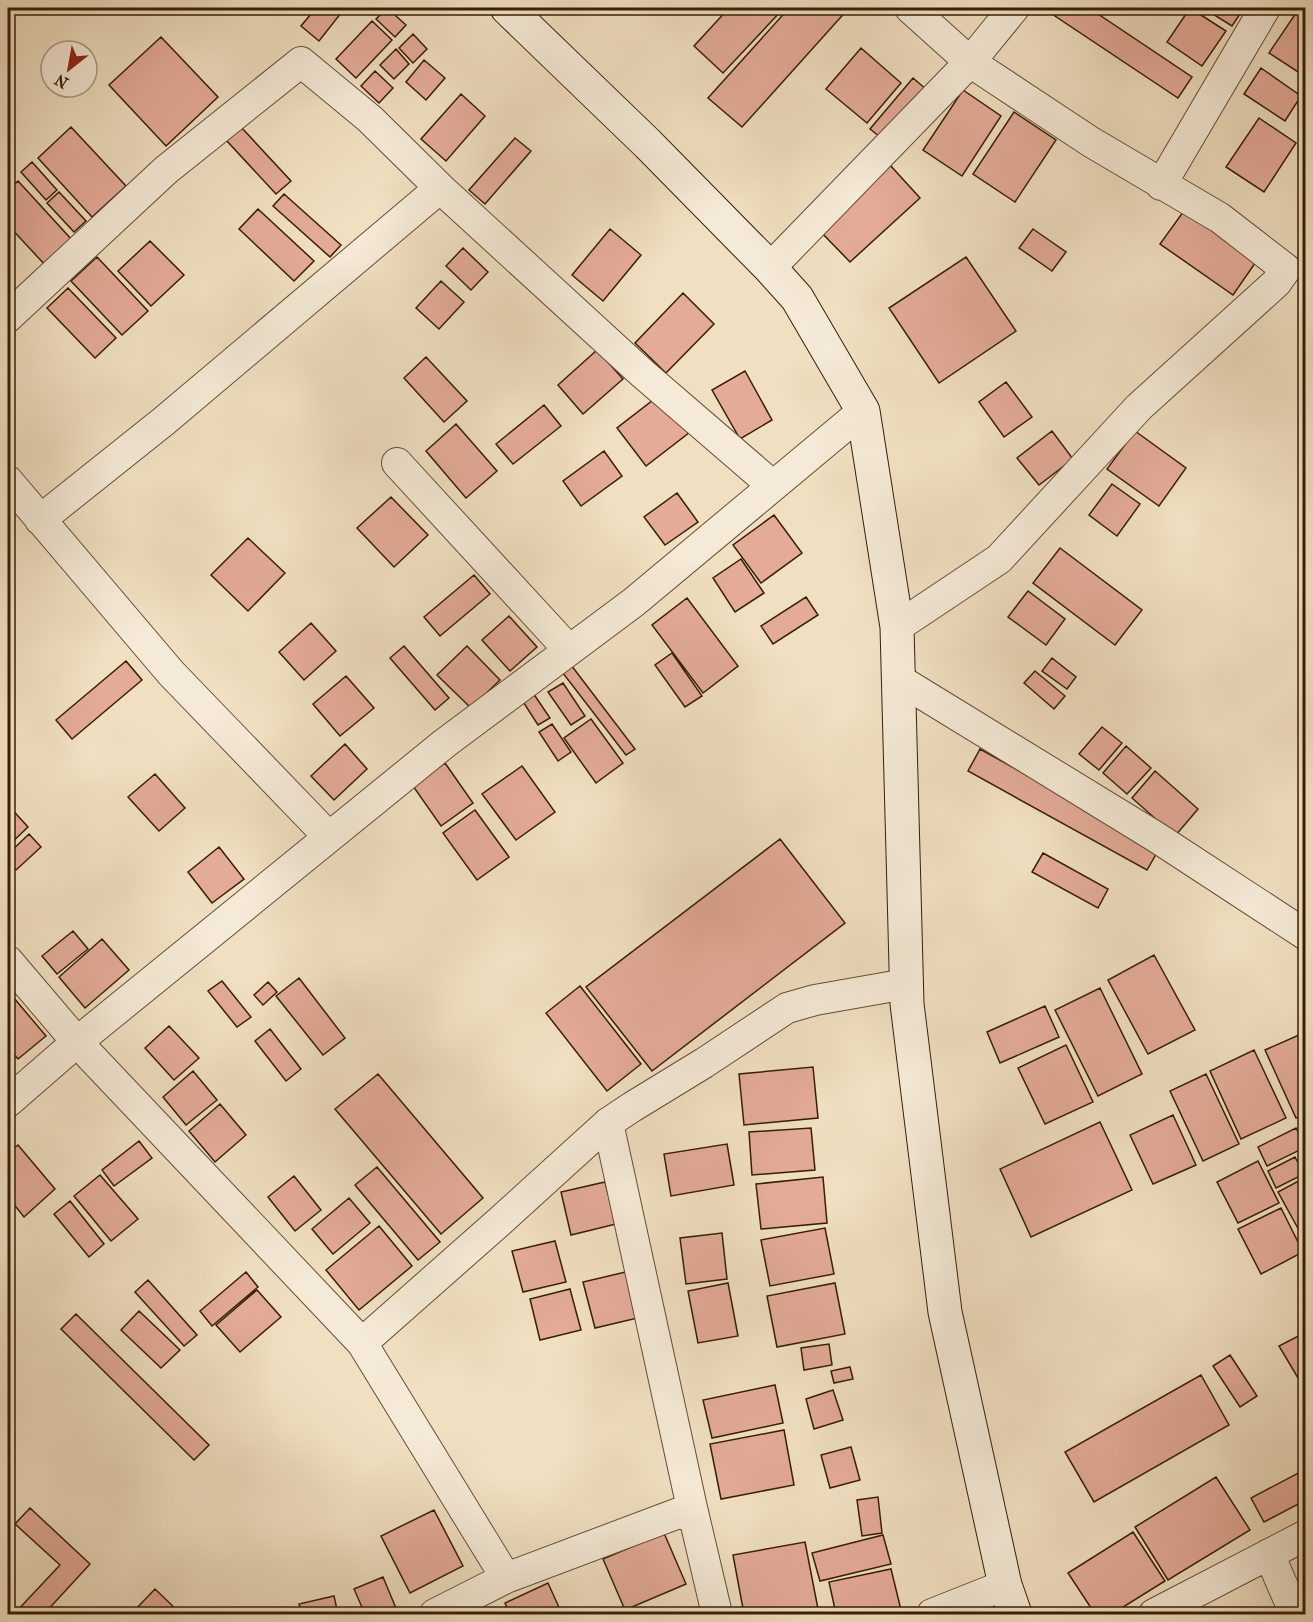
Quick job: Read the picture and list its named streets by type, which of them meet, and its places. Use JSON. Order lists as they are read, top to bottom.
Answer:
{
  "north": "bottom left"
}
